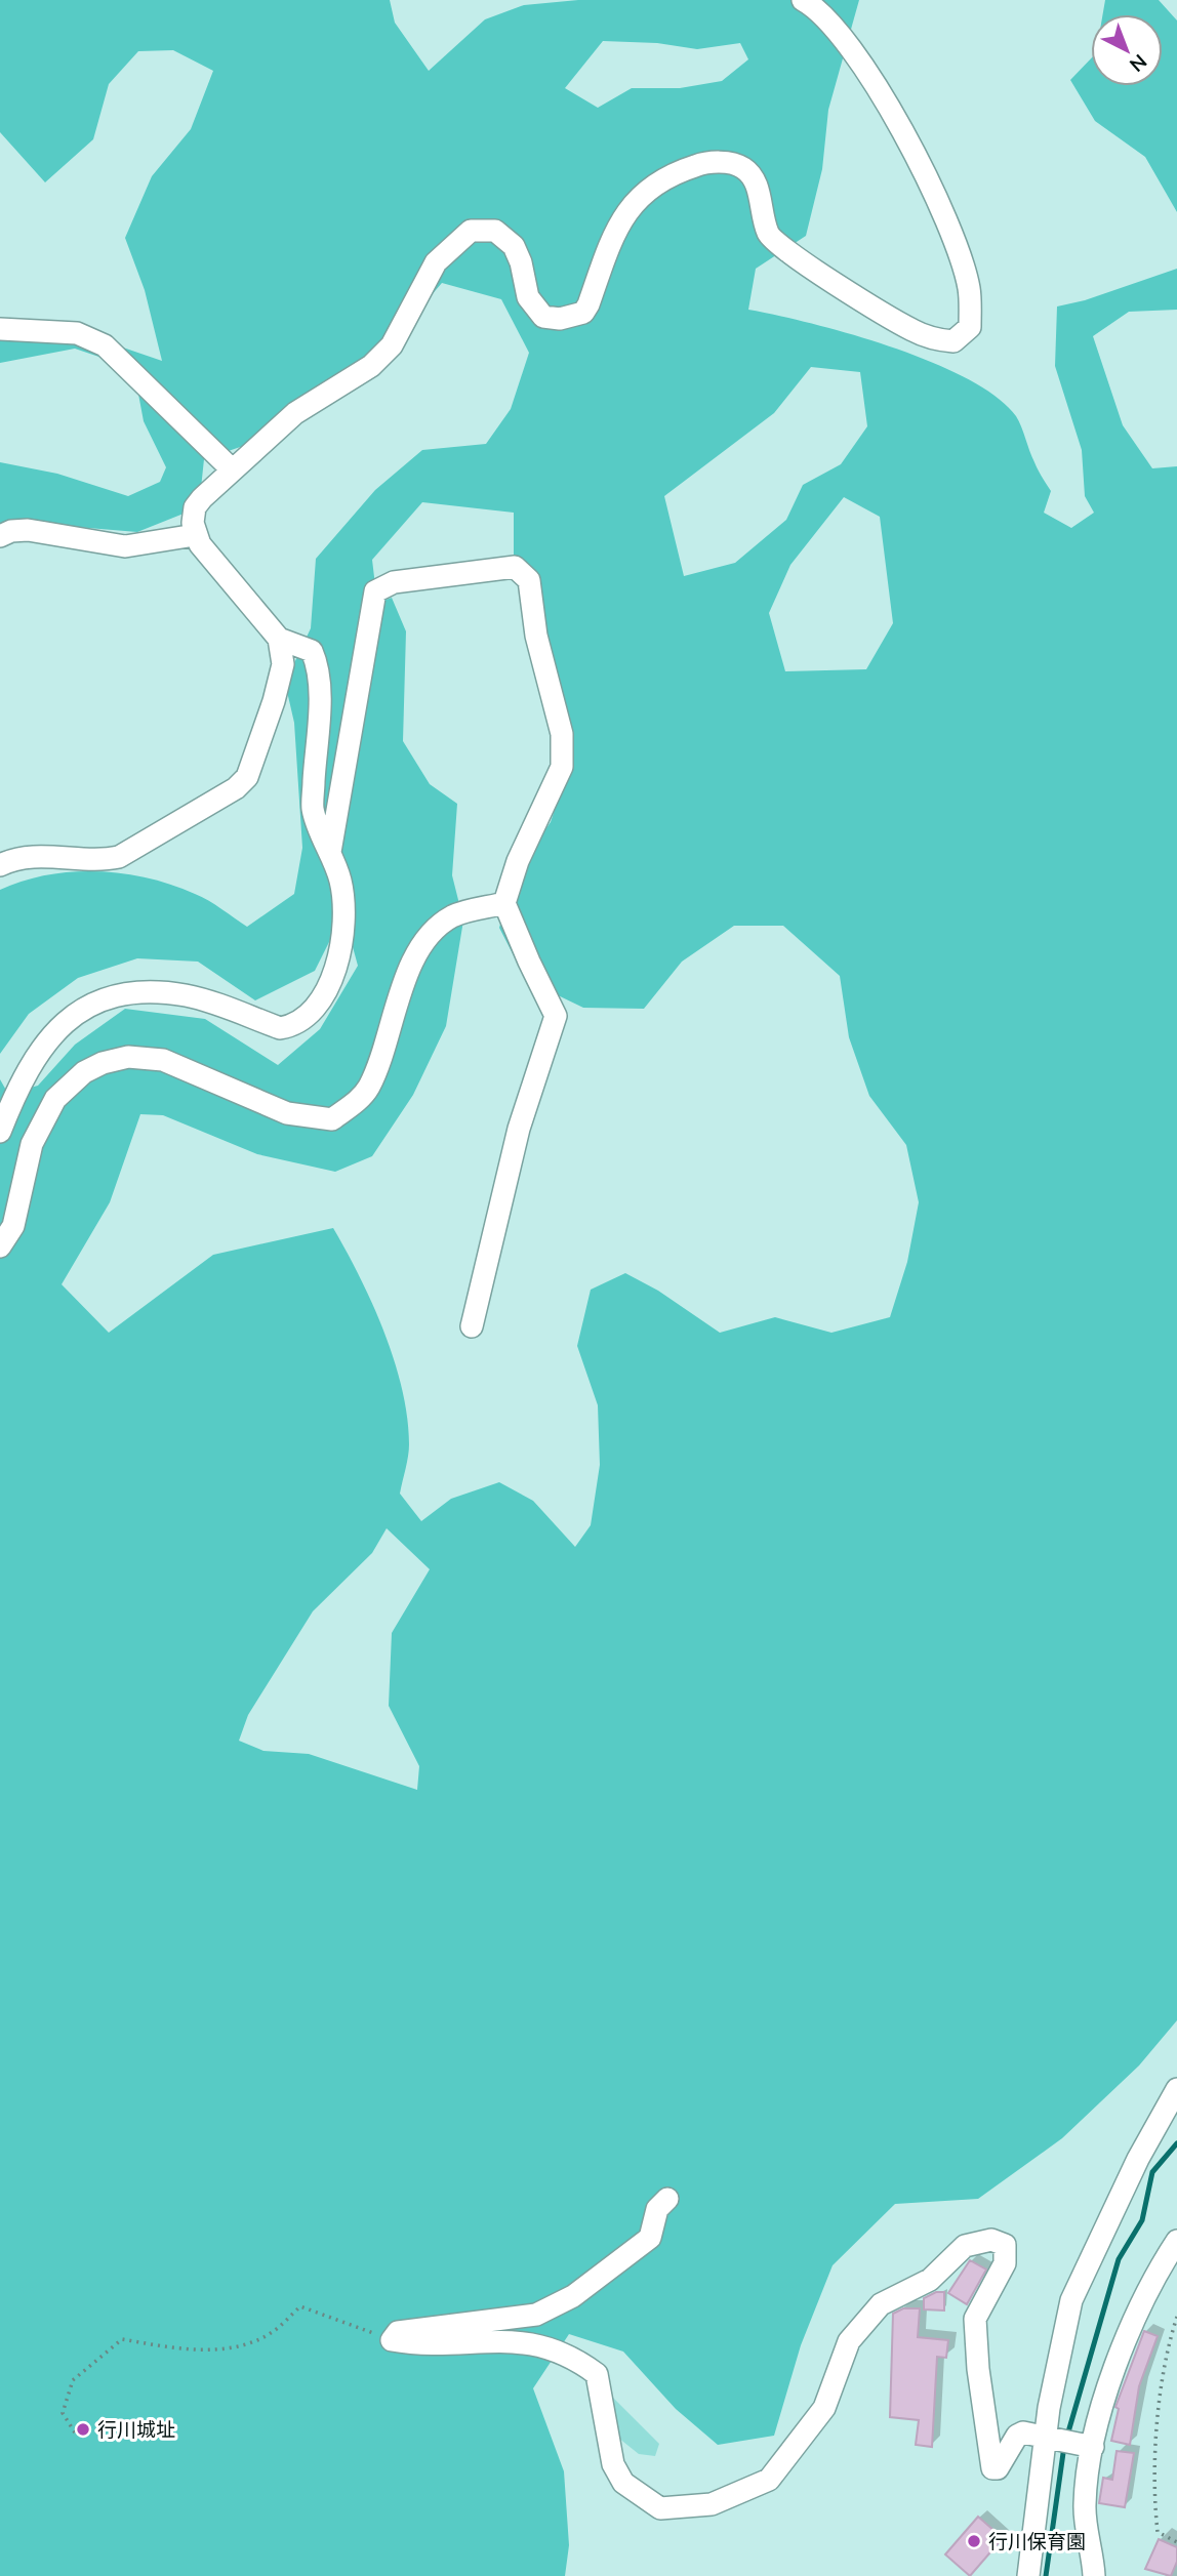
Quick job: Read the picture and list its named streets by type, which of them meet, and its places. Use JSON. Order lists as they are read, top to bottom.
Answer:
{
  "places": ["行川城址", "行川保育園"],
  "north": "bottom right"
}
